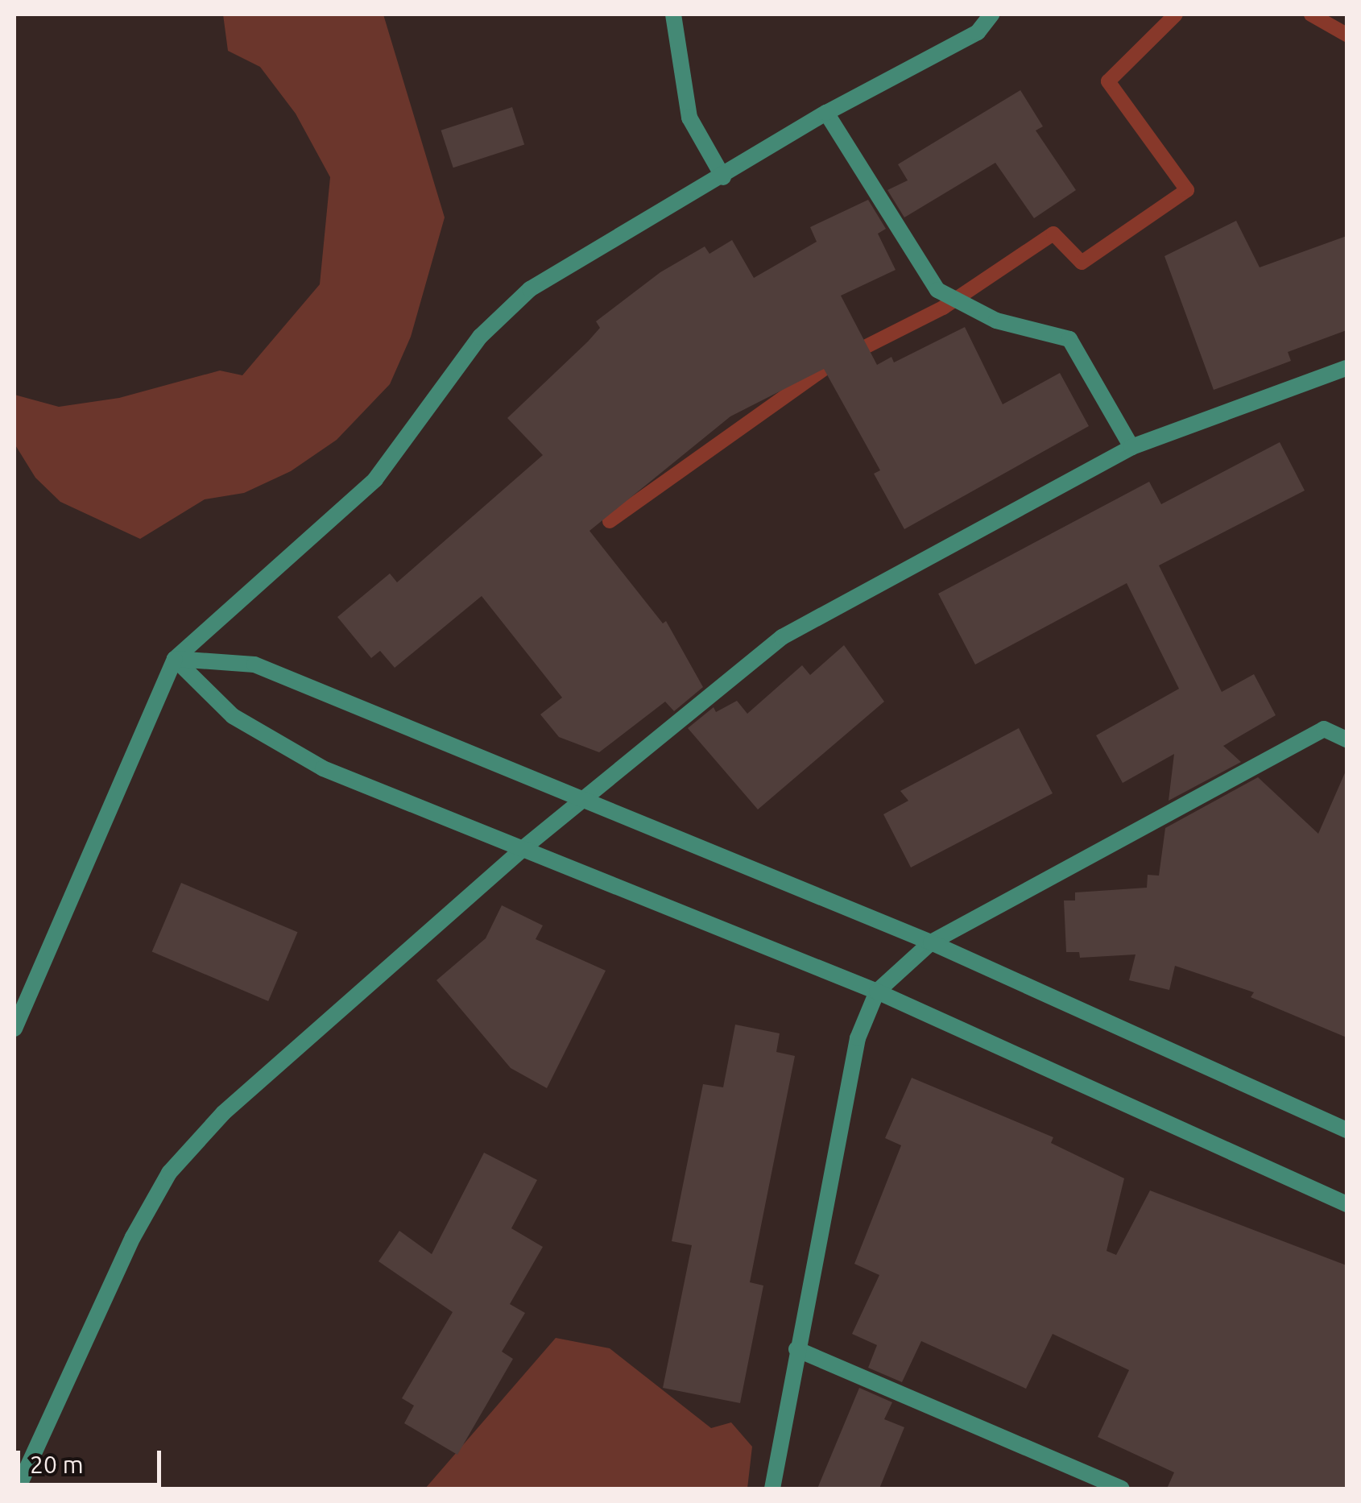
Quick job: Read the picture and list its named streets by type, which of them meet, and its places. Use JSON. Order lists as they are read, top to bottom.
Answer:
{
  "scale_bar": "20 m"
}
